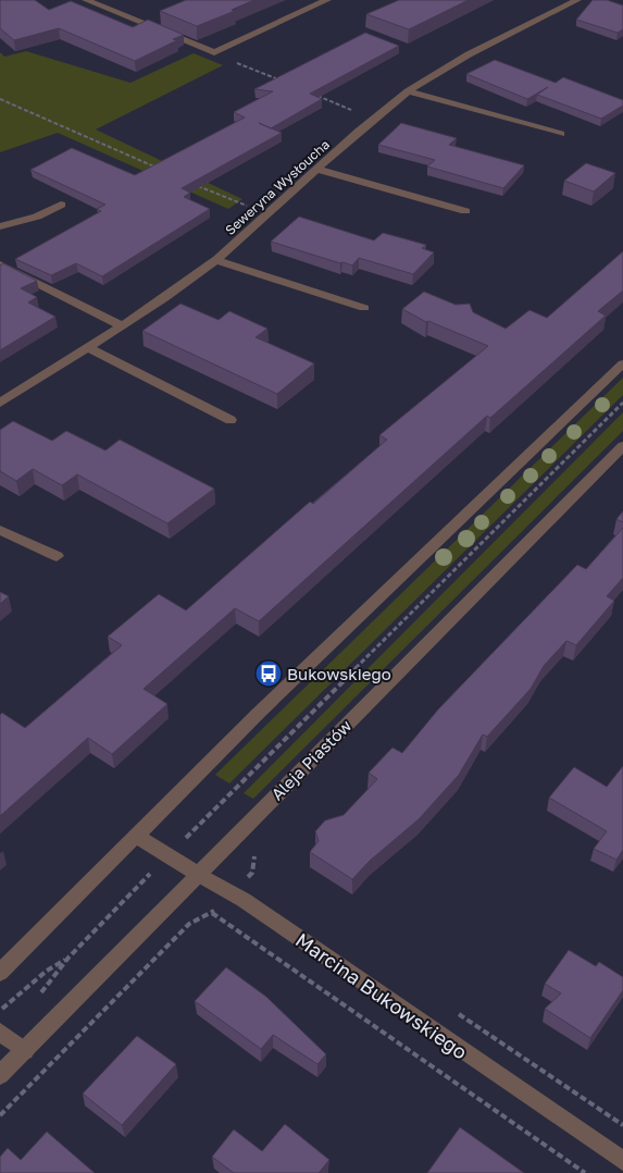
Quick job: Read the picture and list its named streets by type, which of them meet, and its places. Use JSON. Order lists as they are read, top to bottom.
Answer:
{
  "streets": {
    "street": ["Seweryna Wysłoucha", "Aleja Piastów", "Marcina Bukowskiego"]
  },
  "crossings": [
    ["Aleja Piastów", "Marcina Bukowskiego"]
  ],
  "places": {
    "bus stop": ["Bukowskiego"]
  }
}
